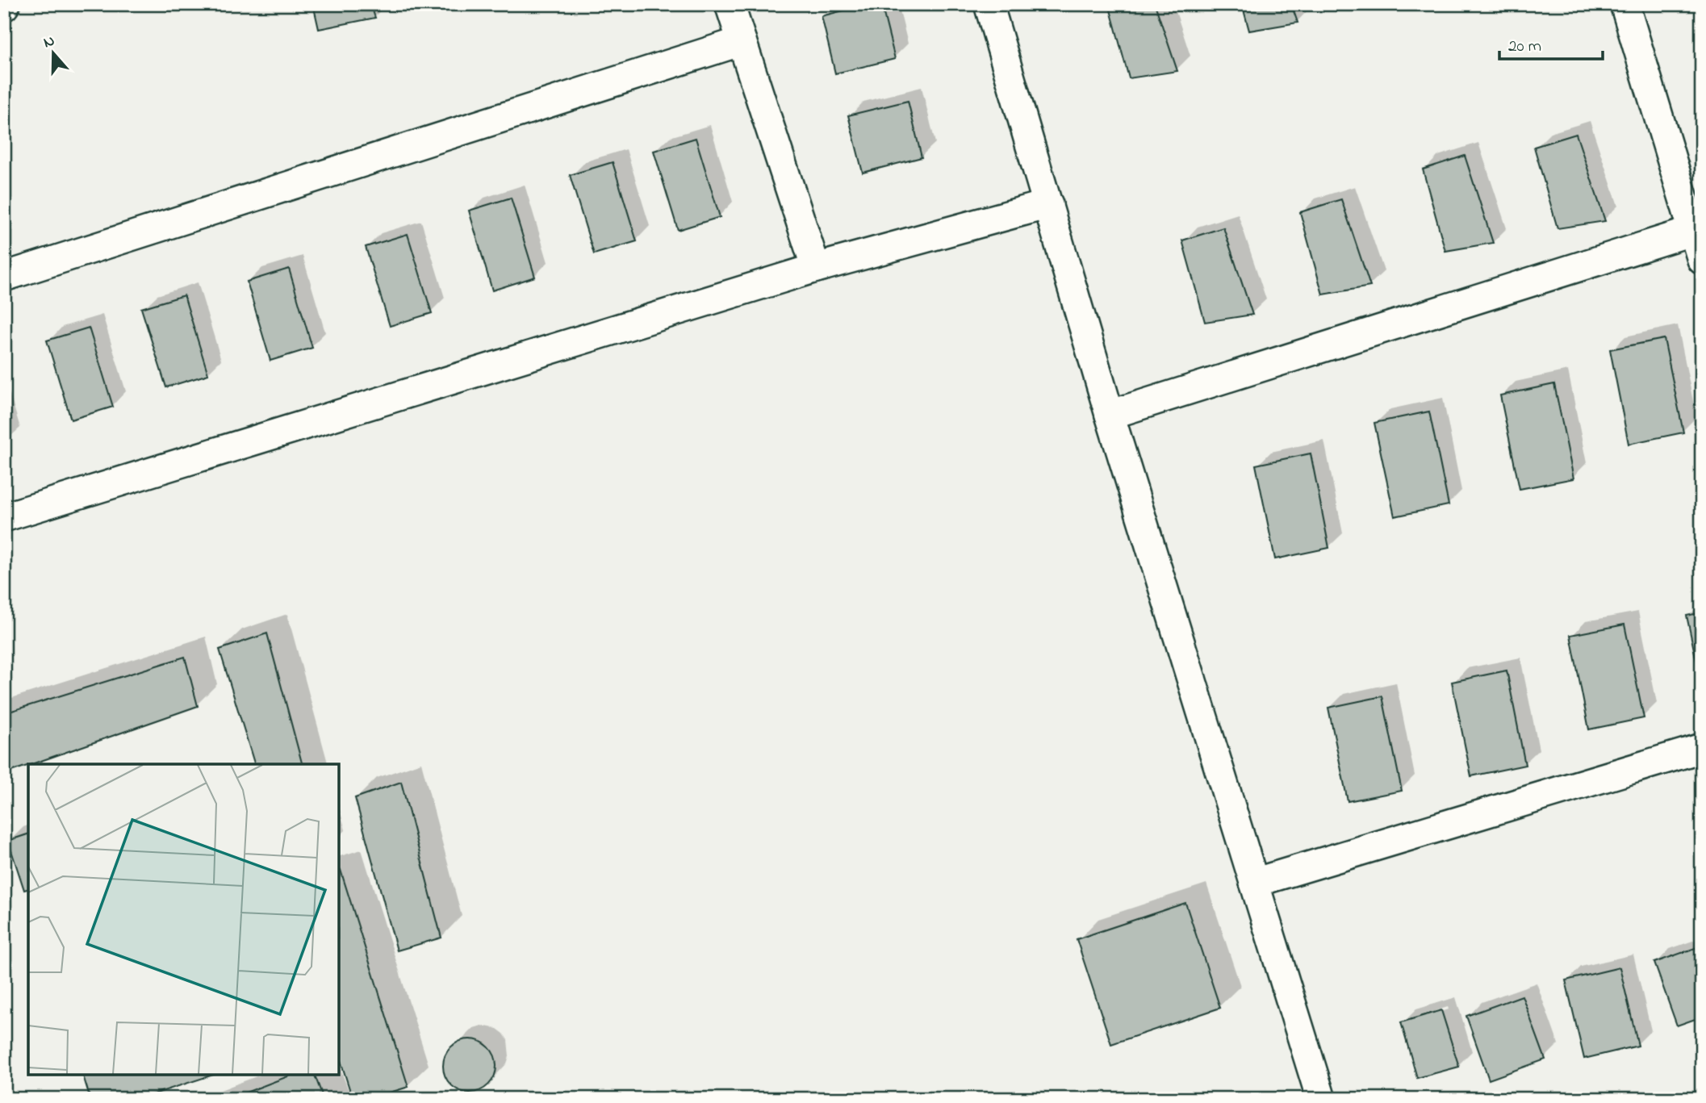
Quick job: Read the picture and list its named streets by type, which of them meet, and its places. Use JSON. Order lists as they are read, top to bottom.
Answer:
{
  "scale_bar": "20 m",
  "north": "top"
}
